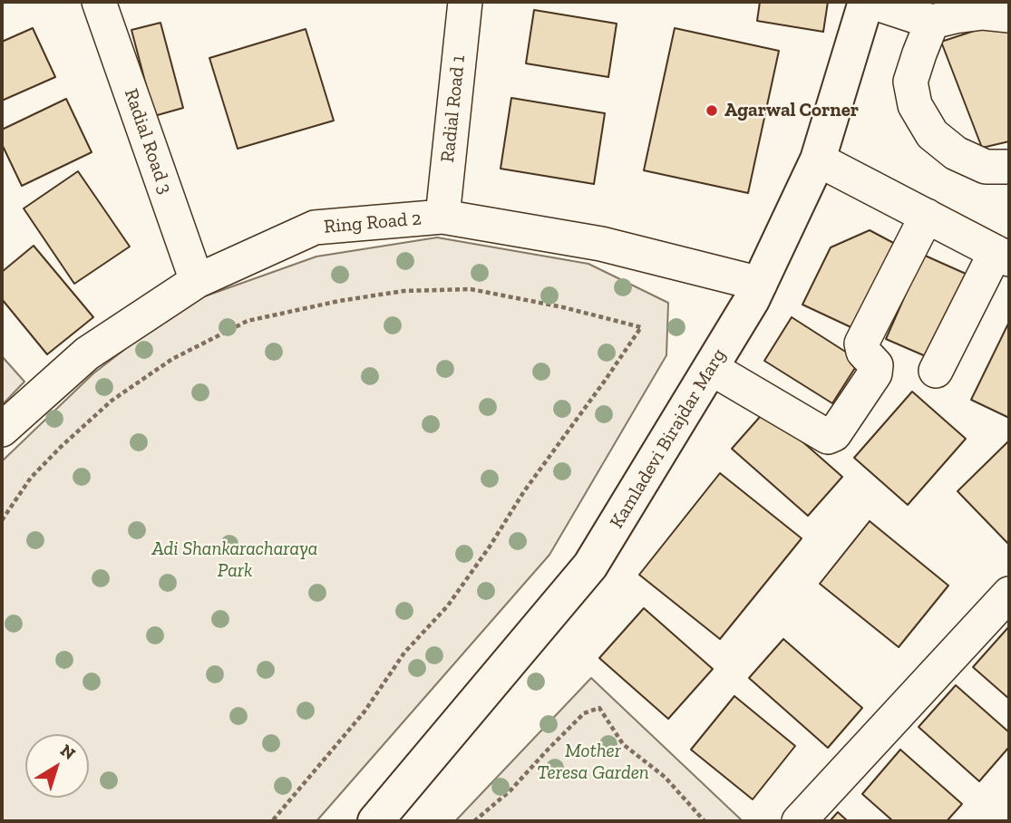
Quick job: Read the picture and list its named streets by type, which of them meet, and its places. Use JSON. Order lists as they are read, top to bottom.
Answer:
{
  "streets": {
    "street": [
      "Radial Road 1",
      "Radial Road 3",
      "Ring Road 2",
      "Kamladevi Birajdar Marg"
    ]
  },
  "crossings": [
    ["Radial Road 1", "Ring Road 2"],
    ["Radial Road 3", "Ring Road 2"],
    ["Ring Road 2", "Kamladevi Birajdar Marg"]
  ],
  "parks": ["Adi Shankaracharaya Park", "Mother Teresa Garden"],
  "places": ["Agarwal Corner"],
  "north": "top right"
}
